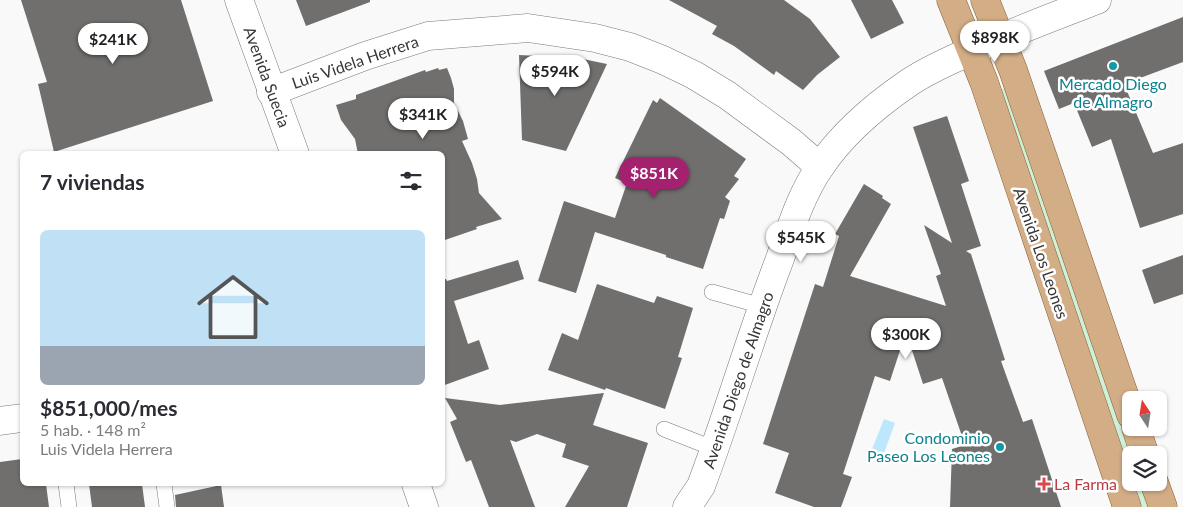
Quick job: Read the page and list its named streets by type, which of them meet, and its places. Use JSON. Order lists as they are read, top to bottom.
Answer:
{
  "streets": {
    "main road": ["Avenida Los Leones"],
    "street": ["Luis Videla Herrera", "Avenida Suecia", "Avenida Diego de Almagro"]
  },
  "crossings": [
    ["Luis Videla Herrera", "Avenida Suecia"],
    ["Luis Videla Herrera", "Avenida Diego de Almagro"],
    ["Avenida Los Leones", "Avenida Diego de Almagro"]
  ],
  "places": {
    "other": ["Mercado Diego de Almagro", "Condominio Paseo Los Leones"],
    "health": ["La Farma"]
  },
  "north": "top",
  "page": {
    "price": [
      "$898K",
      "$241K",
      "$594K",
      "$341K",
      "$851K",
      "$545K",
      "$300K"
    ],
    "heading": "7 viviendas",
    "list": [
      {
        "name": "$851,000/mes",
        "note": "5 hab. · 148 m² · Luis Videla Herrera"
      }
    ]
  }
}
